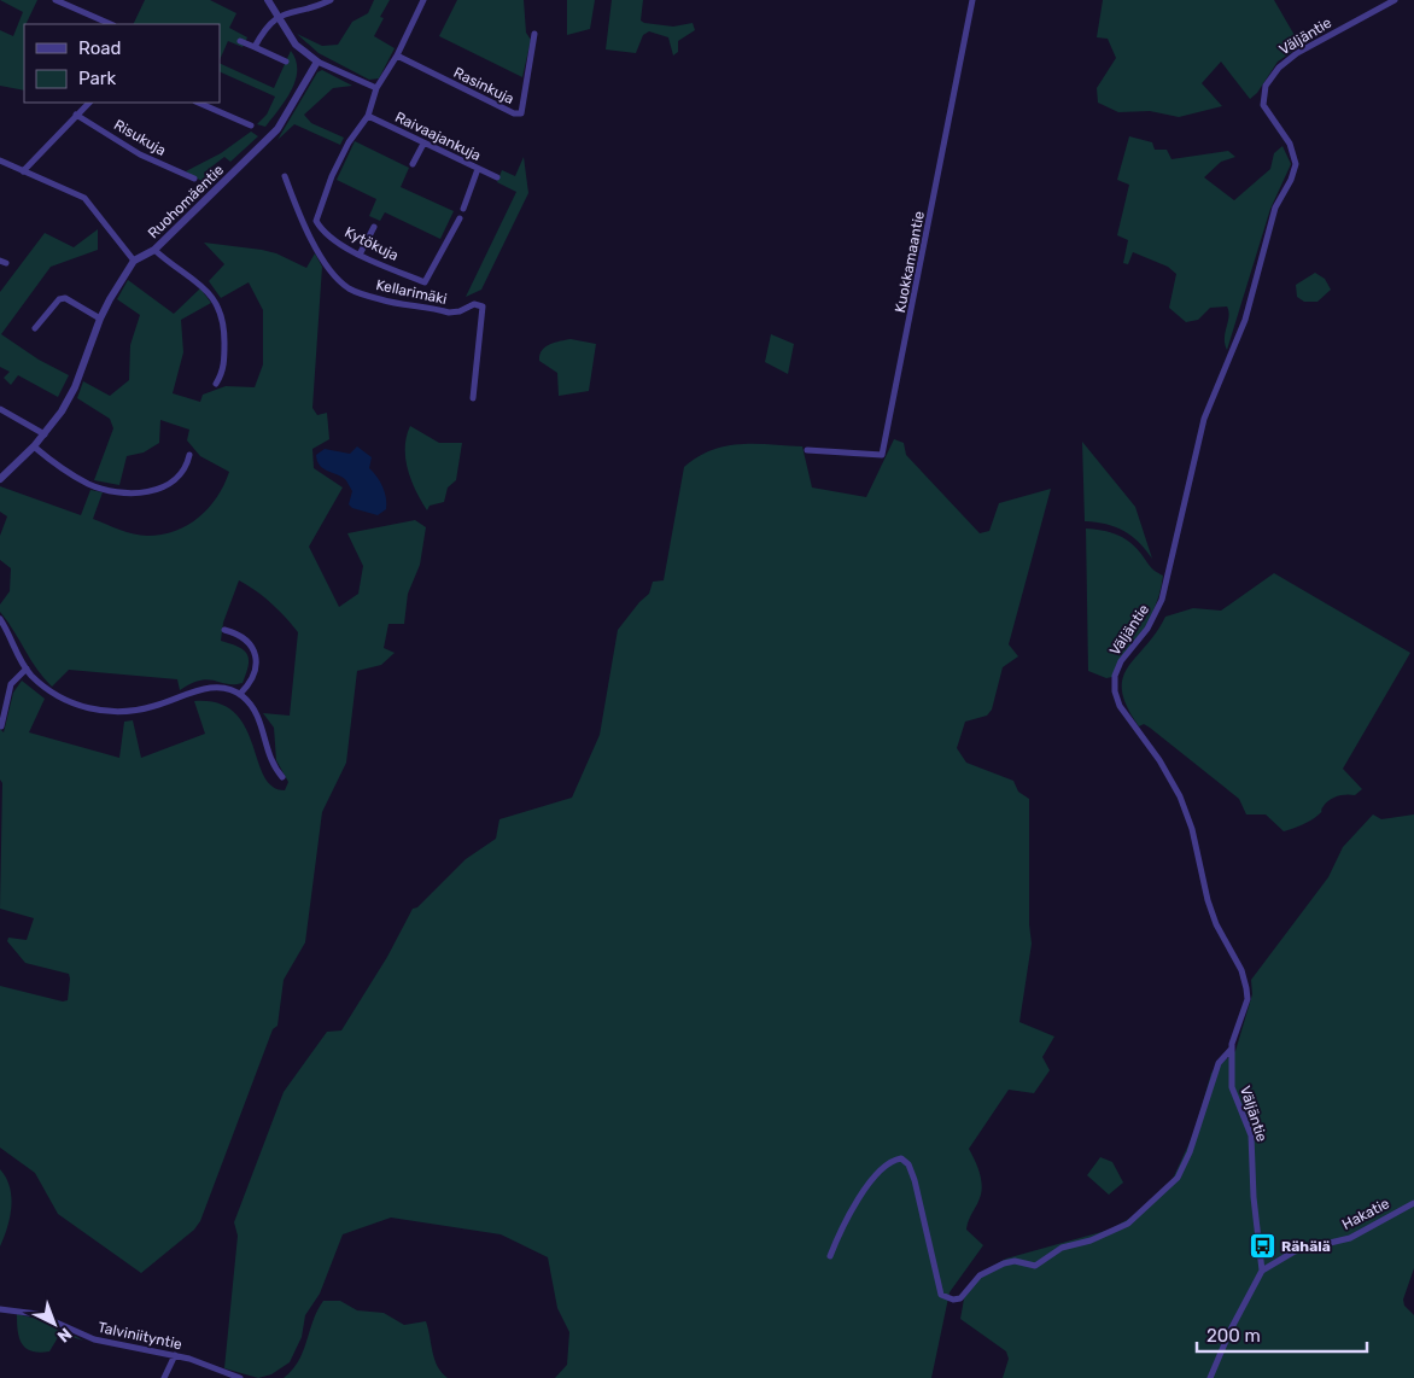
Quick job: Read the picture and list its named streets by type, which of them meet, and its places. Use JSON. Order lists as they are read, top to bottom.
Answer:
{
  "streets": {
    "street": [
      "Väljäntie",
      "Rasinkuja",
      "Raivaajankuja",
      "Risukuja",
      "Ruohomäentie",
      "Kytökuja",
      "Kuokkamaantie",
      "Kellarimäki",
      "Hakatie",
      "Talviniityntie"
    ]
  },
  "crossings": [
    ["Väljäntie", "Hakatie"]
  ],
  "places": {
    "bus stop": ["Rähälä"]
  },
  "legend": ["Road", "Park"],
  "scale_bar": "200 m",
  "north": "bottom right"
}
